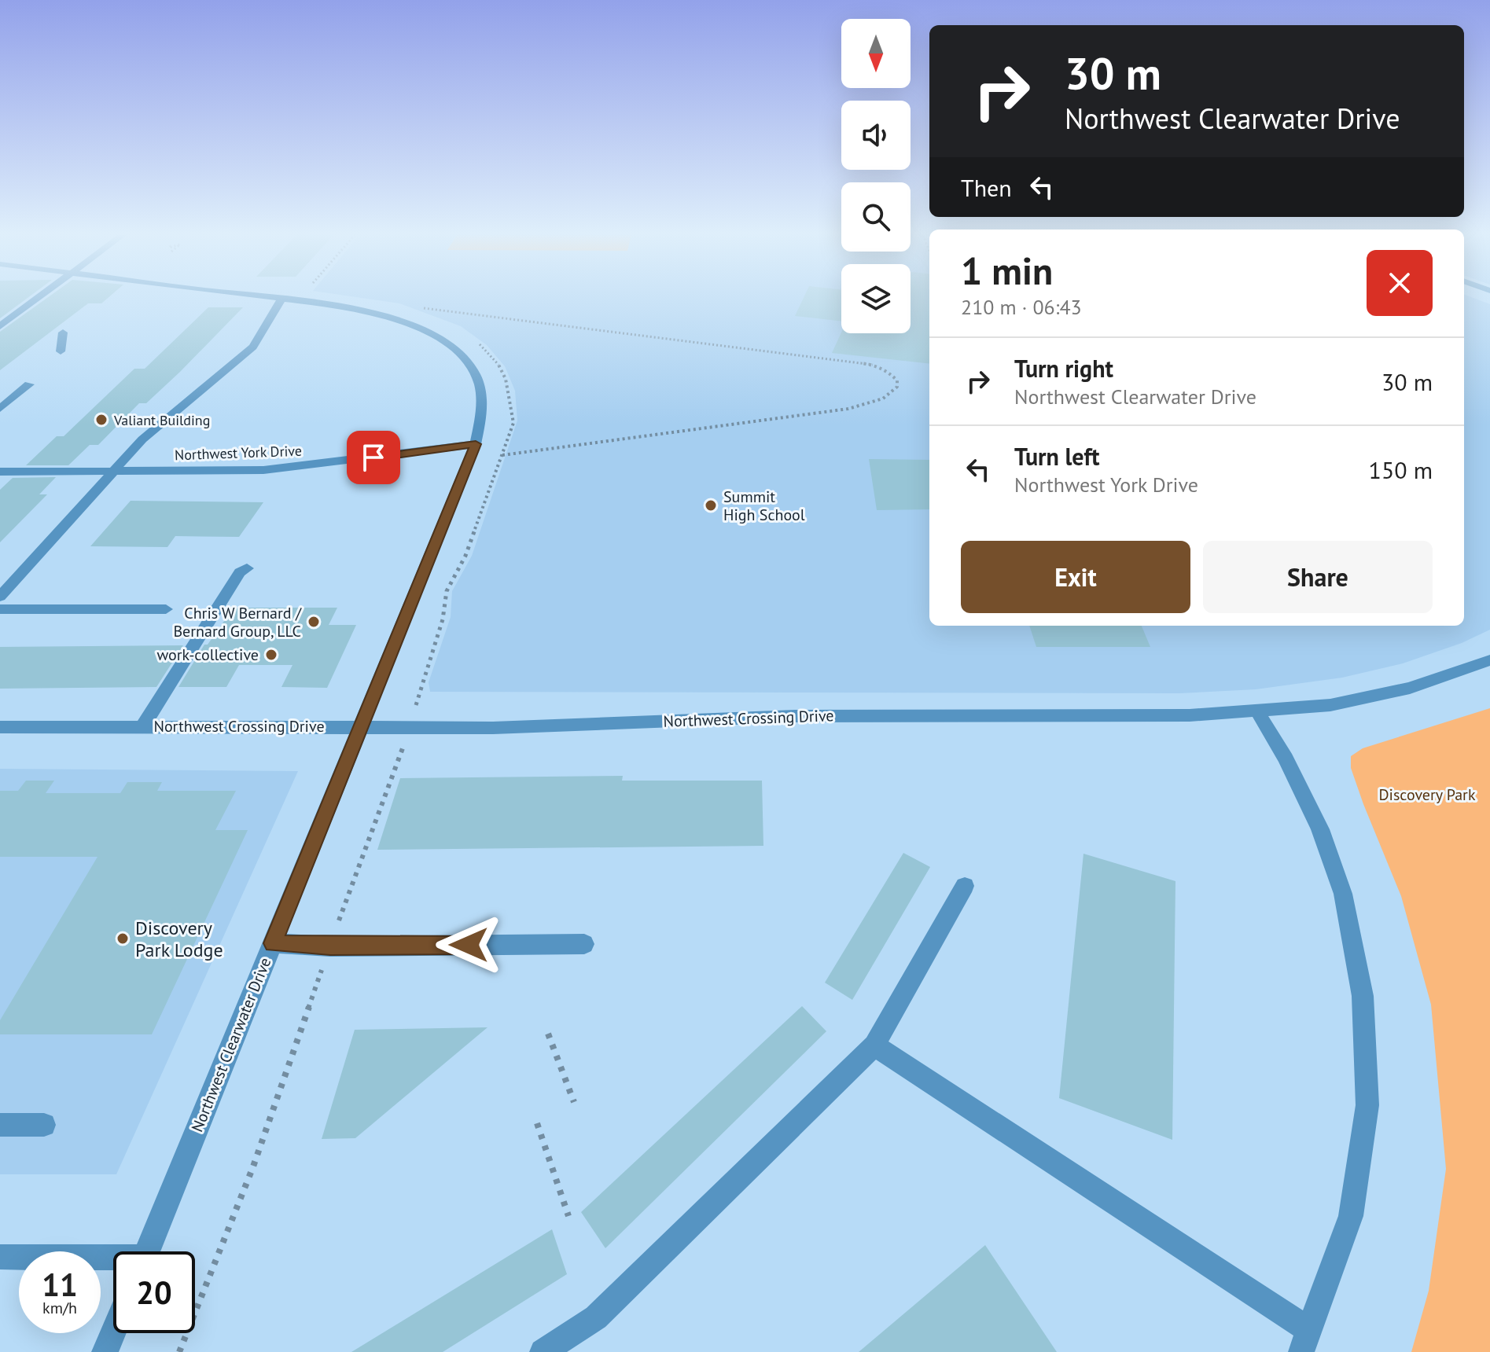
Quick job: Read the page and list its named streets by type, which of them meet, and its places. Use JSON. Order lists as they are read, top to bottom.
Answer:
{
  "streets": {
    "street": ["Northwest York Drive", "Northwest Crossing Drive", "Northwest Clearwater Drive"]
  },
  "crossings": [
    ["Northwest York Drive", "Northwest Clearwater Drive"],
    ["Northwest Crossing Drive", "Northwest Clearwater Drive"]
  ],
  "parks": ["Discovery Park"],
  "places": [
    "Valiant Building",
    "Summit High School",
    "Chris W Bernard / Bernard Group, LLC",
    "work-collective",
    "Discovery Park Lodge"
  ],
  "north": "bottom",
  "page": {
    "turn": ["30 m", "Northwest Clearwater Drive"],
    "then": "Then",
    "heading": ["1 min", "210 m · 06:43"],
    "list": [
      {
        "name": "Turn right",
        "note": "Northwest Clearwater Drive",
        "value": "30 m"
      },
      {
        "name": "Turn left",
        "note": "Northwest York Drive",
        "value": "150 m"
      }
    ],
    "buttons": ["Exit", "Share"],
    "speed": "11 km/h",
    "limit": "20"
  }
}
